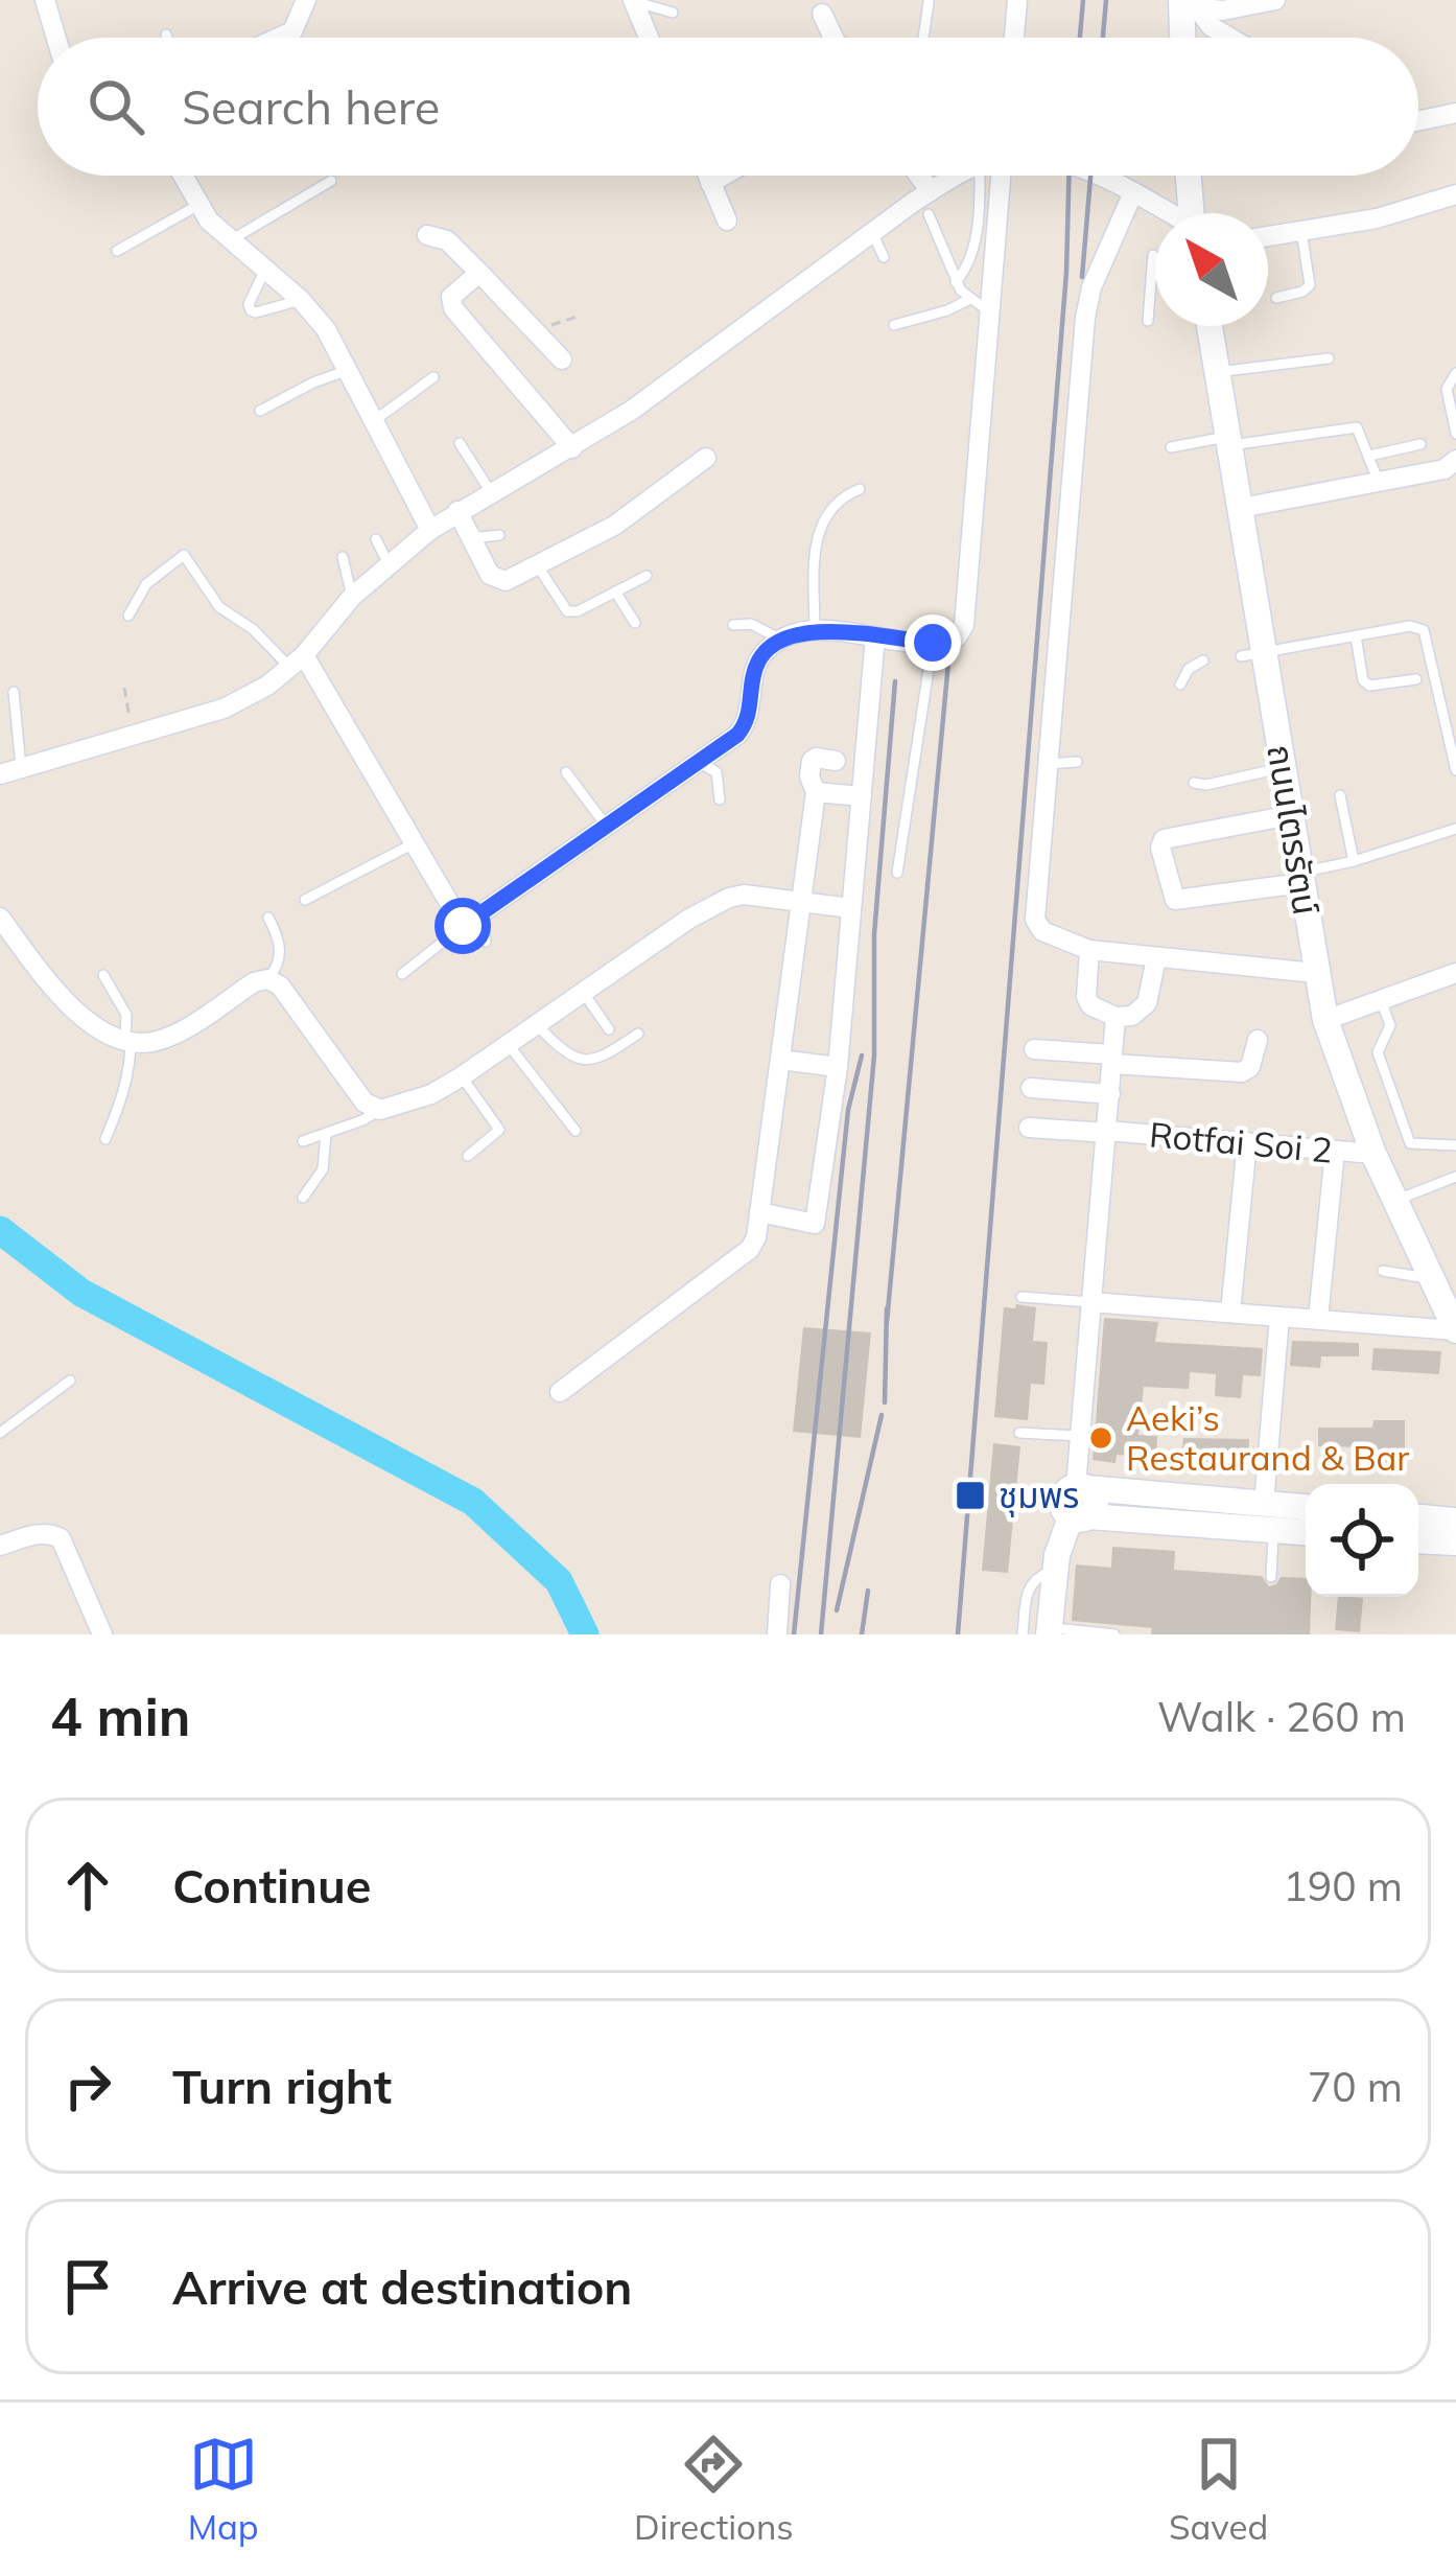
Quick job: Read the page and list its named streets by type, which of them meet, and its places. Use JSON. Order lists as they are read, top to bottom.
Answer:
{
  "streets": {
    "main road": ["ถนนไตรรัตน์"],
    "street": ["Rotfai Soi 2"]
  },
  "crossings": [
    ["ถนนไตรรัตน์", "Rotfai Soi 2"]
  ],
  "places": {
    "other": ["Aeki’s Restaurand & Bar"],
    "transit": ["ชุมพร"]
  },
  "north": "top left",
  "page": {
    "search": "Search here",
    "heading": ["4 min", "Walk · 260 m"],
    "list": [
      ["Continue", "190 m"],
      ["Turn right", "70 m"],
      "Arrive at destination"
    ],
    "nav": ["Map", "Directions", "Saved"]
  }
}
